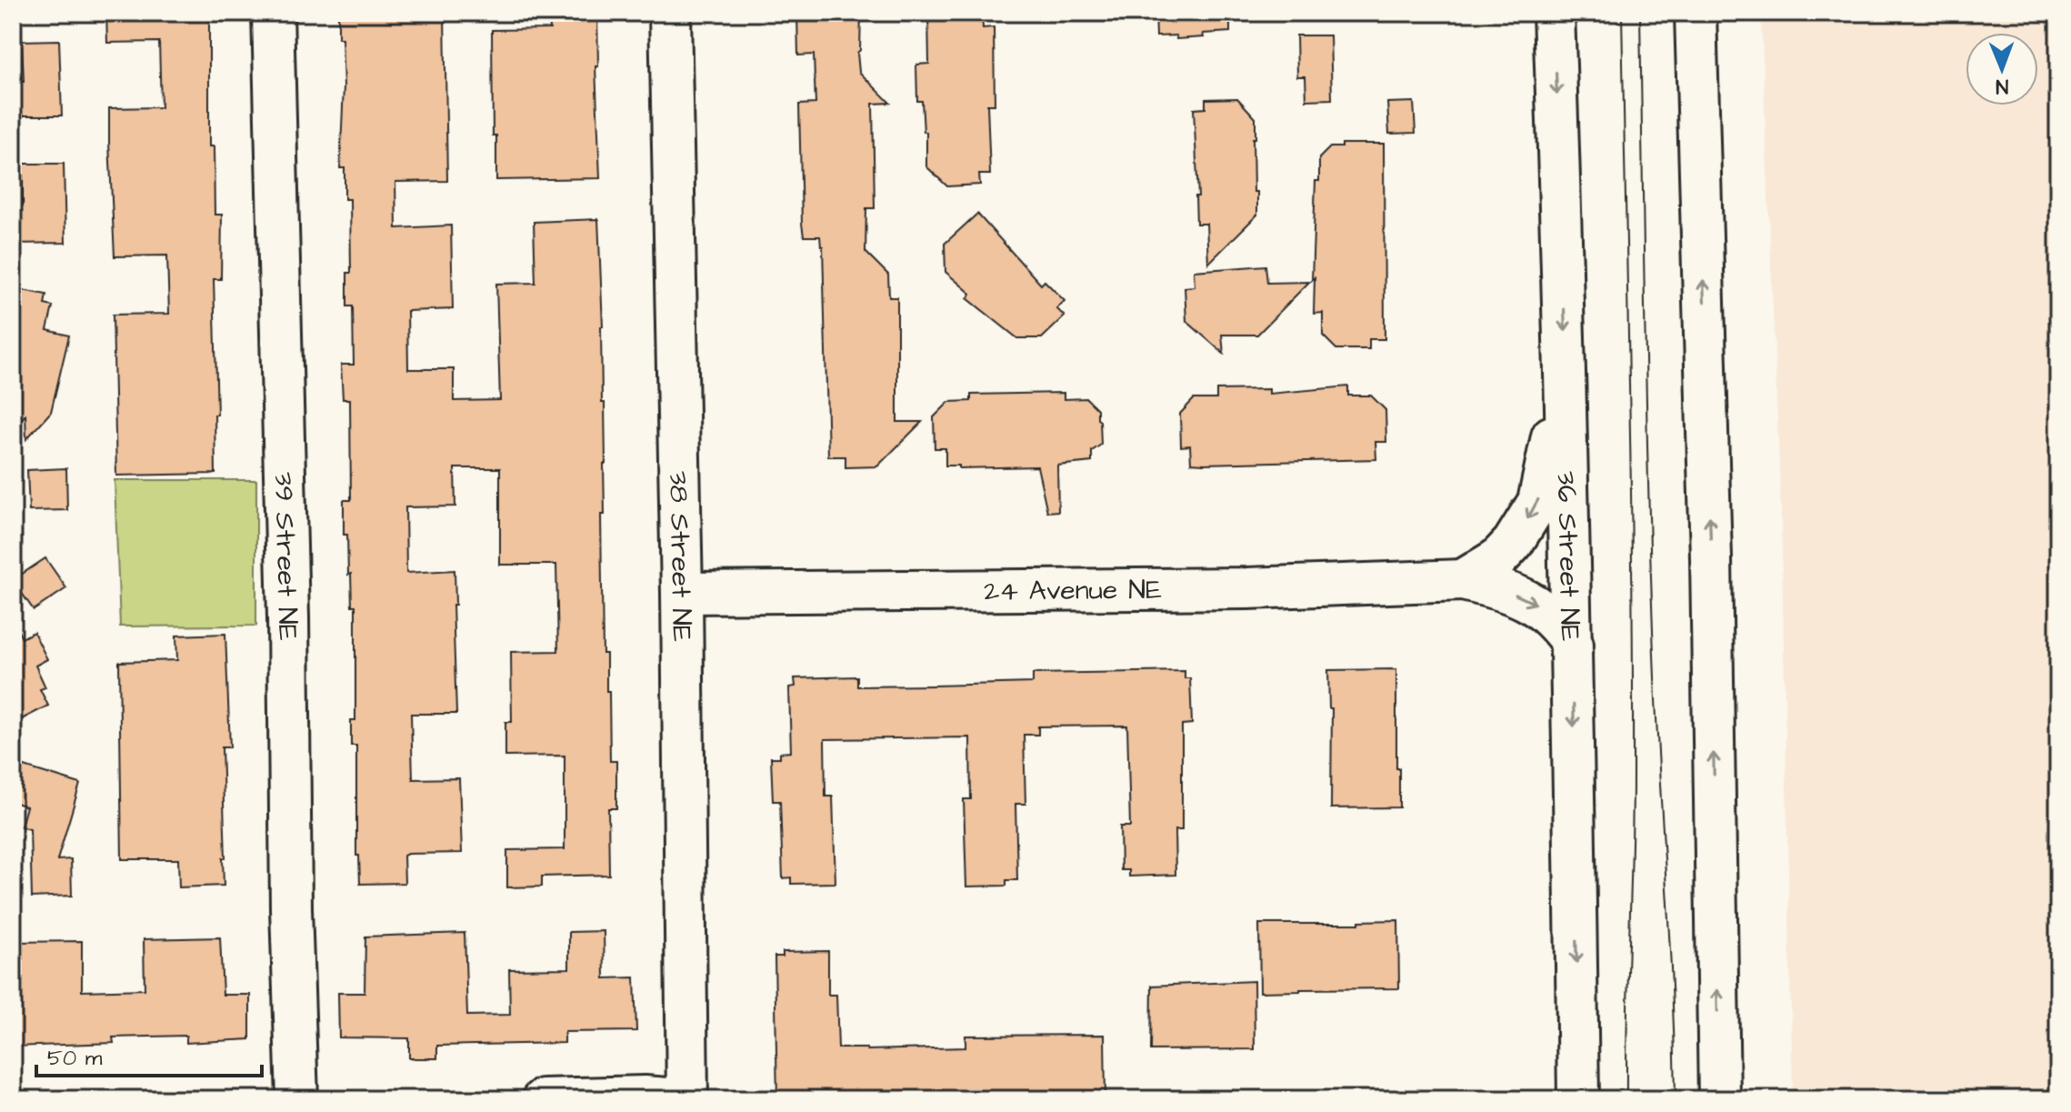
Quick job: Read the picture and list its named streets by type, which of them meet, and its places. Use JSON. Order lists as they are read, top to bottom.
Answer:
{
  "streets": {
    "street": [
      "39 Street NE",
      "38 Street NE",
      "36 Street NE",
      "24 Avenue NE"
    ]
  },
  "crossings": [
    ["38 Street NE", "24 Avenue NE"]
  ],
  "scale_bar": "50 m",
  "north": "bottom"
}
